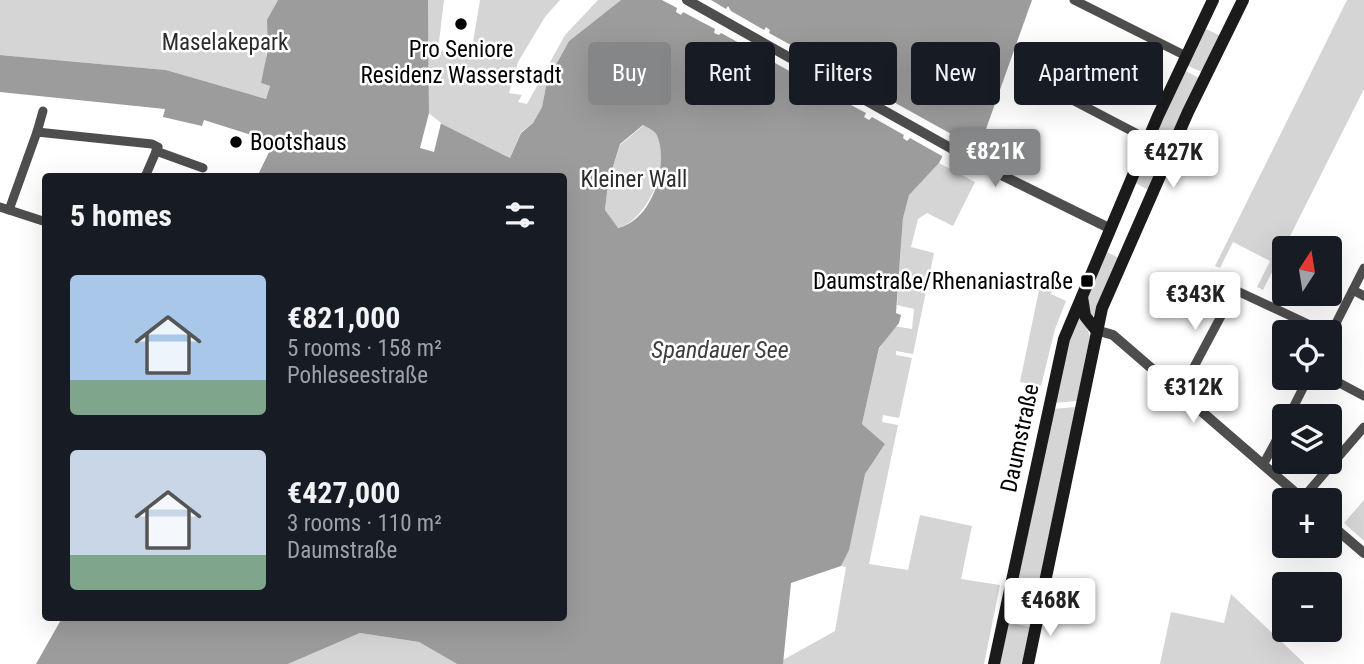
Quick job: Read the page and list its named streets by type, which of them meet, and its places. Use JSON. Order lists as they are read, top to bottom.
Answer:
{
  "streets": {
    "main road": ["Daumstraße"]
  },
  "water": ["Spandauer See"],
  "parks": ["Maselakepark", "Kleiner Wall"],
  "places": {
    "other": ["Pro Seniore Residenz Wasserstadt", "Bootshaus"],
    "transit": ["Daumstraße/Rhenaniastraße"]
  },
  "north": "top",
  "page": {
    "chip": [
      "Buy",
      "Rent",
      "Filters",
      "New",
      "Apartment"
    ],
    "price": [
      "€821K",
      "€427K",
      "€343K",
      "€312K",
      "€468K"
    ],
    "heading": "5 homes",
    "map_buttons": ["+", "−"],
    "list": [
      {
        "name": "€821,000",
        "note": "5 rooms · 158 m² · Pohleseestraße"
      },
      {
        "name": "€427,000",
        "note": "3 rooms · 110 m² · Daumstraße"
      }
    ]
  }
}
